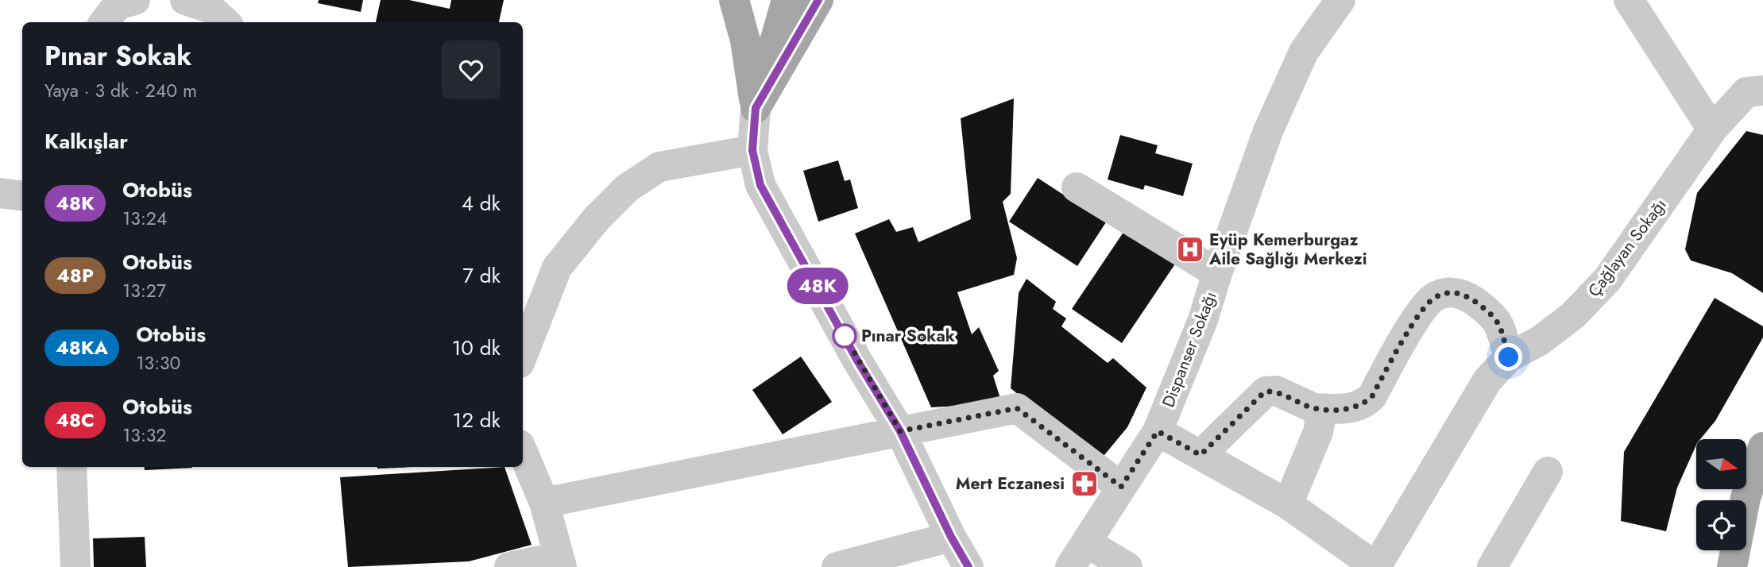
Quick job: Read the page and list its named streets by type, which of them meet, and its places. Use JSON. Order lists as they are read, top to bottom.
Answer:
{
  "streets": {
    "street": ["Çağlayan Sokağı", "Dispanser Sokağı"]
  },
  "places": {
    "hospital": ["Eyüp Kemerburgaz Aile Sağlığı Merkezi"],
    "other": ["Pınar Sokak"],
    "pharmacy": ["Mert Eczanesi"]
  },
  "lines": ["bus line 48K"],
  "north": "right",
  "page": {
    "on_map": "48K",
    "heading": [
      ["Pınar Sokak", "Yaya · 3 dk · 240 m"],
      "Kalkışlar"
    ],
    "list": [
      {
        "mark": "48K",
        "name": "Otobüs",
        "note": "13:24",
        "value": "4 dk"
      },
      {
        "mark": "48P",
        "name": "Otobüs",
        "note": "13:27",
        "value": "7 dk"
      },
      {
        "mark": "48KA",
        "name": "Otobüs",
        "note": "13:30",
        "value": "10 dk"
      },
      {
        "mark": "48C",
        "name": "Otobüs",
        "note": "13:32",
        "value": "12 dk"
      }
    ]
  }
}
